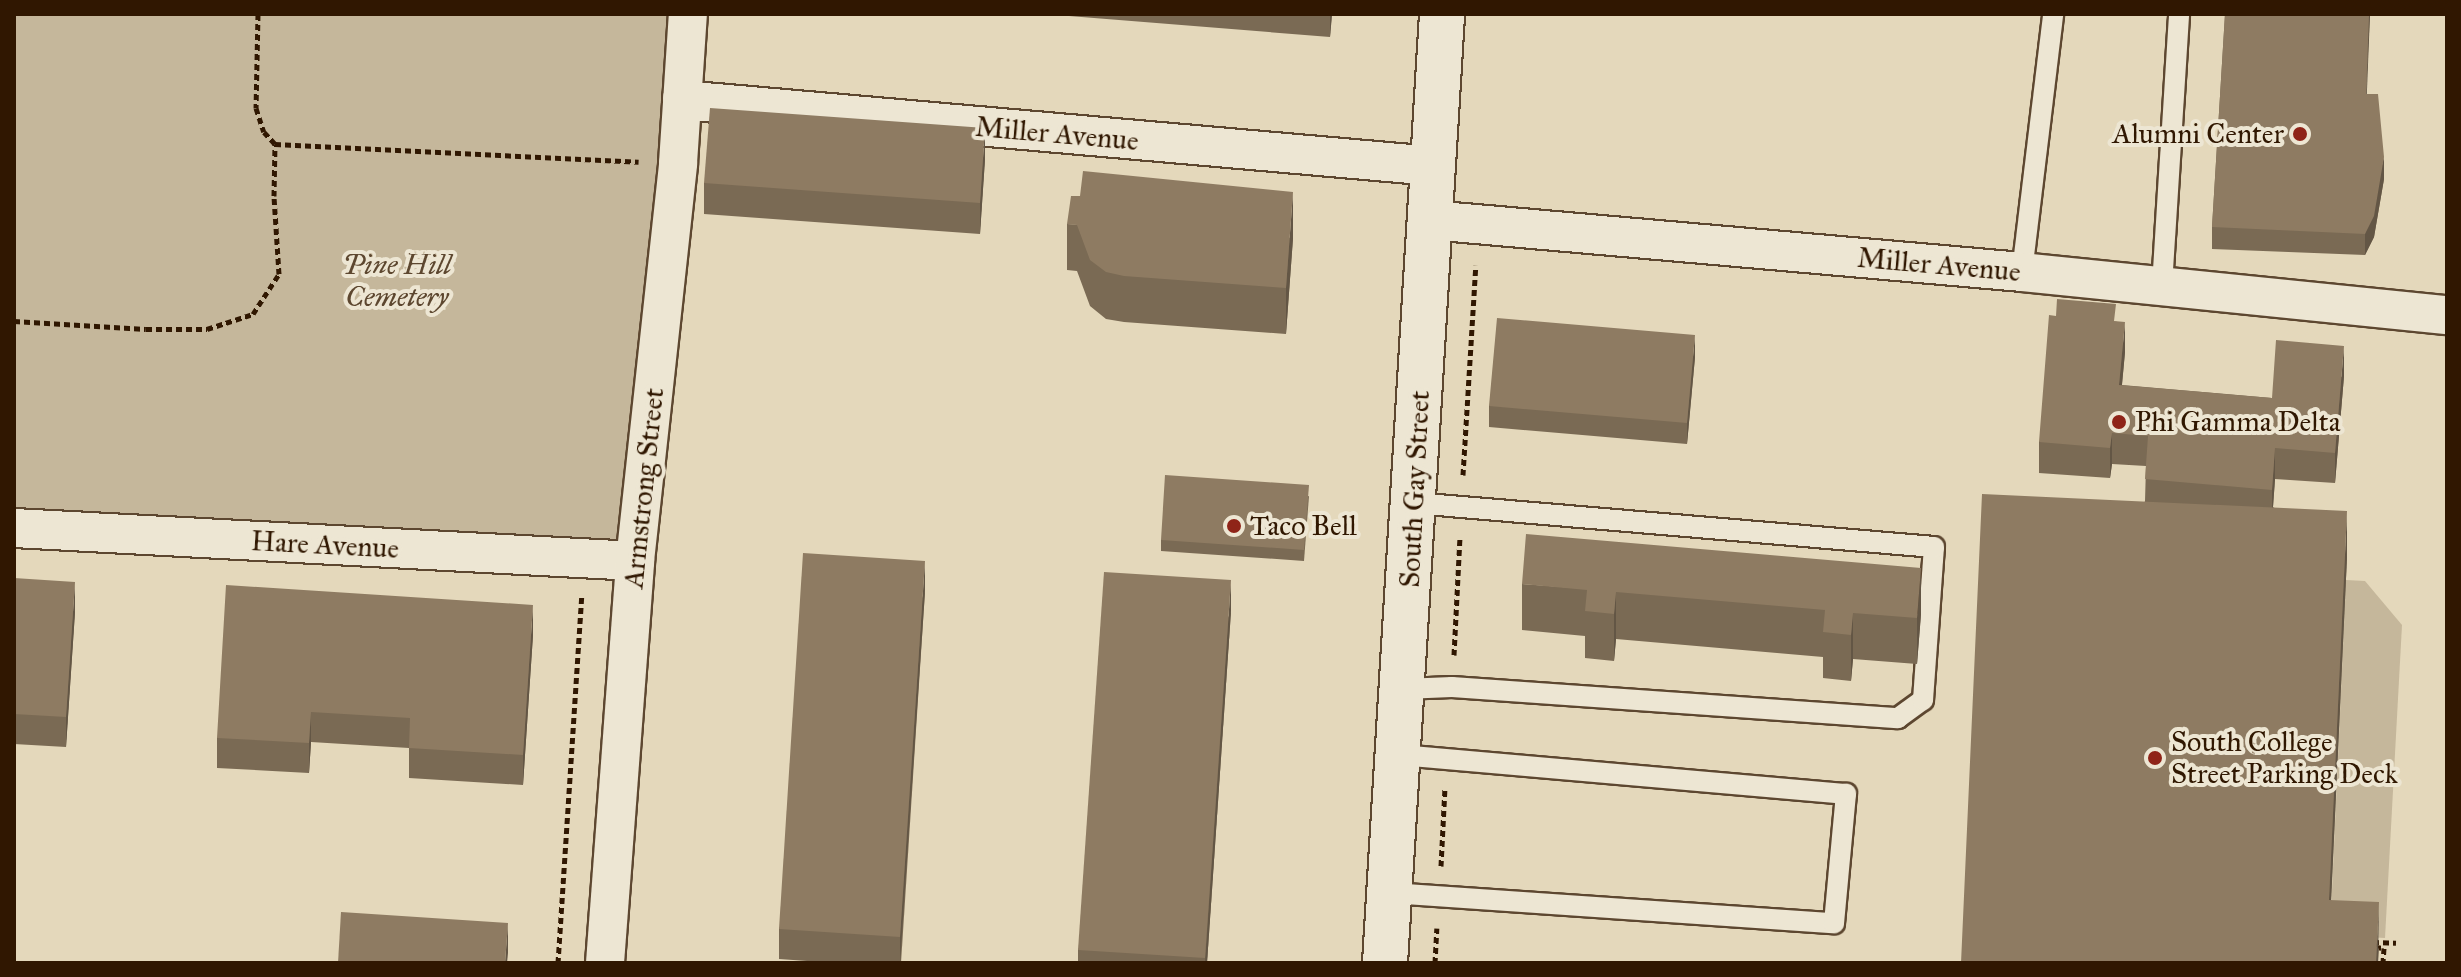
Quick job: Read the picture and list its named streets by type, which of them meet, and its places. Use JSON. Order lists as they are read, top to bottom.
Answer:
{
  "streets": {
    "street": [
      "Miller Avenue",
      "Armstrong Street",
      "South Gay Street",
      "Hare Avenue"
    ]
  },
  "crossings": [
    ["Miller Avenue", "Armstrong Street"],
    ["Miller Avenue", "South Gay Street"],
    ["Armstrong Street", "Hare Avenue"]
  ],
  "parks": ["Pine Hill Cemetery"],
  "places": [
    "Alumni Center",
    "Phi Gamma Delta",
    "Taco Bell",
    "South College Street Parking Deck"
  ]
}
